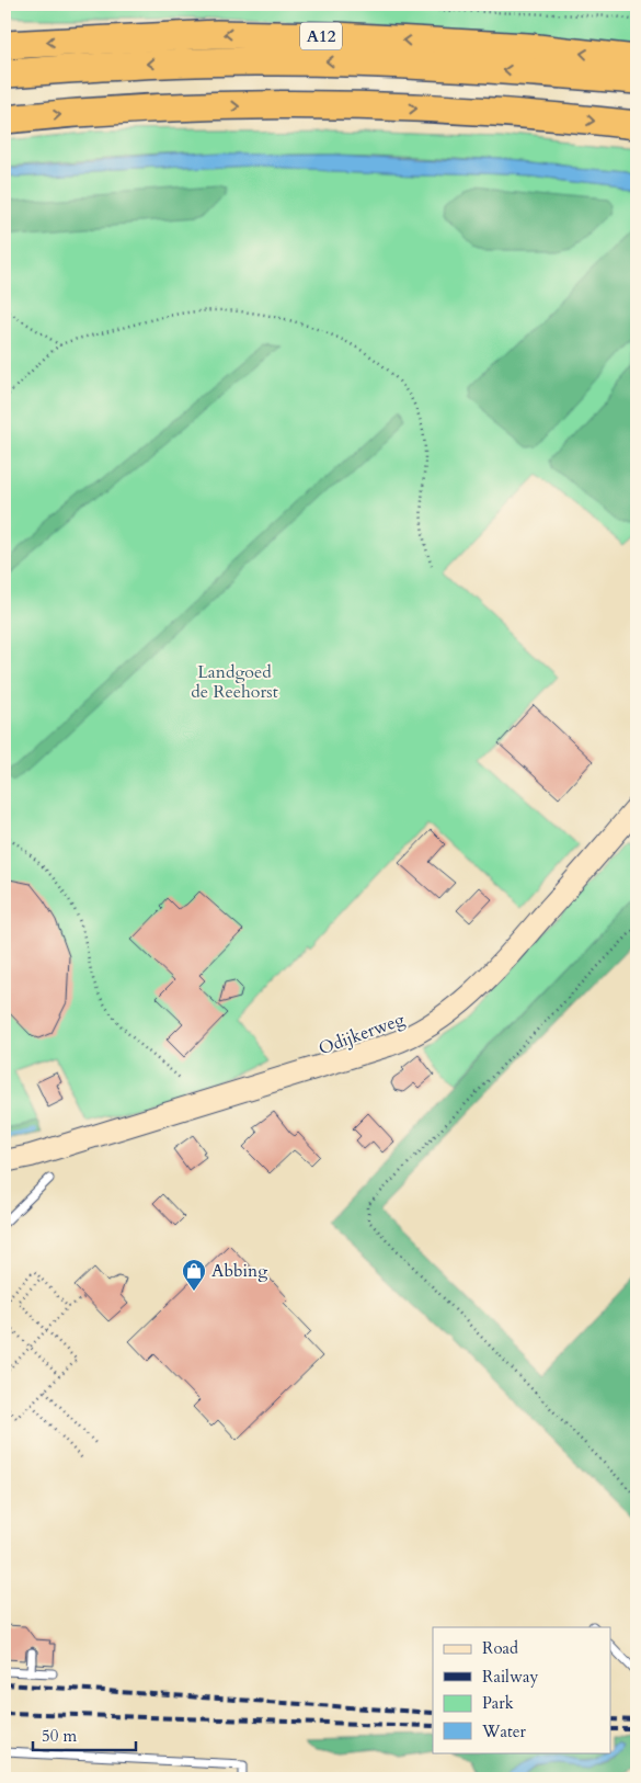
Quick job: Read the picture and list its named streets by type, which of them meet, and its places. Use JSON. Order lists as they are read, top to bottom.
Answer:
{
  "streets": {
    "highway": ["A12"],
    "street": ["Odijkerweg"]
  },
  "parks": ["Landgoed de Reehorst"],
  "places": {
    "shop": ["Abbing"]
  },
  "legend": [
    "Road",
    "Railway",
    "Park",
    "Water"
  ],
  "scale_bar": "50 m"
}
